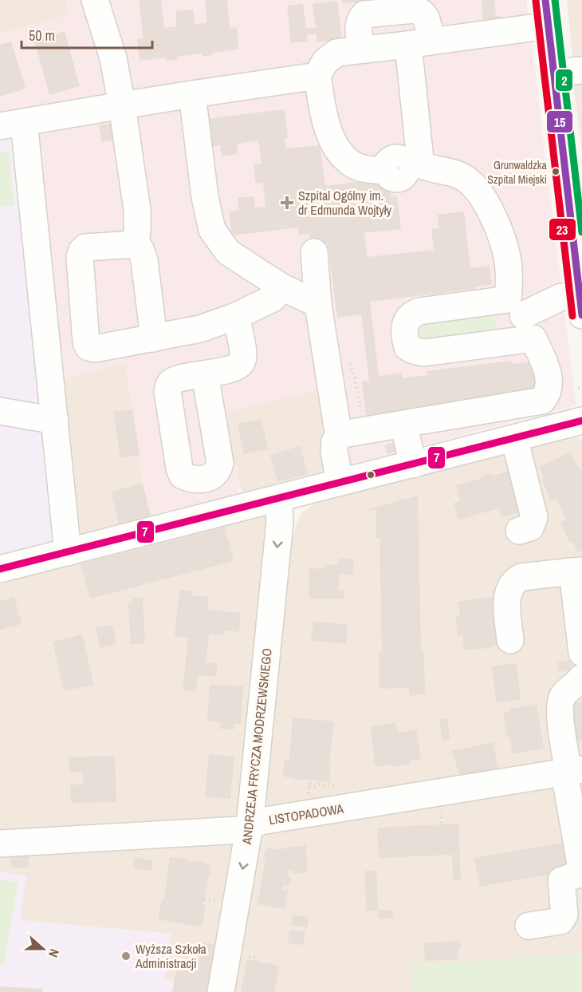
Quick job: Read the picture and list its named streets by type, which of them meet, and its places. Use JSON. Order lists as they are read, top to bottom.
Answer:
{
  "streets": {
    "street": ["ANDRZEJA FRYCZA MODRZEWSKIEGO", "LISTOPADOWA"]
  },
  "crossings": [
    ["ANDRZEJA FRYCZA MODRZEWSKIEGO", "LISTOPADOWA"]
  ],
  "one_way": ["ANDRZEJA FRYCZA MODRZEWSKIEGO"],
  "places": {
    "other": ["Grunwaldzka Szpital Miejski", "Wyższa Szkoła Administracji"],
    "health": ["Szpital Ogólny im. dr Edmunda Wojtyły"]
  },
  "lines": [
    "transit line 15",
    "transit line 2",
    "transit line 23",
    "transit line 7"
  ],
  "scale_bar": "50 m",
  "north": "right"
}
